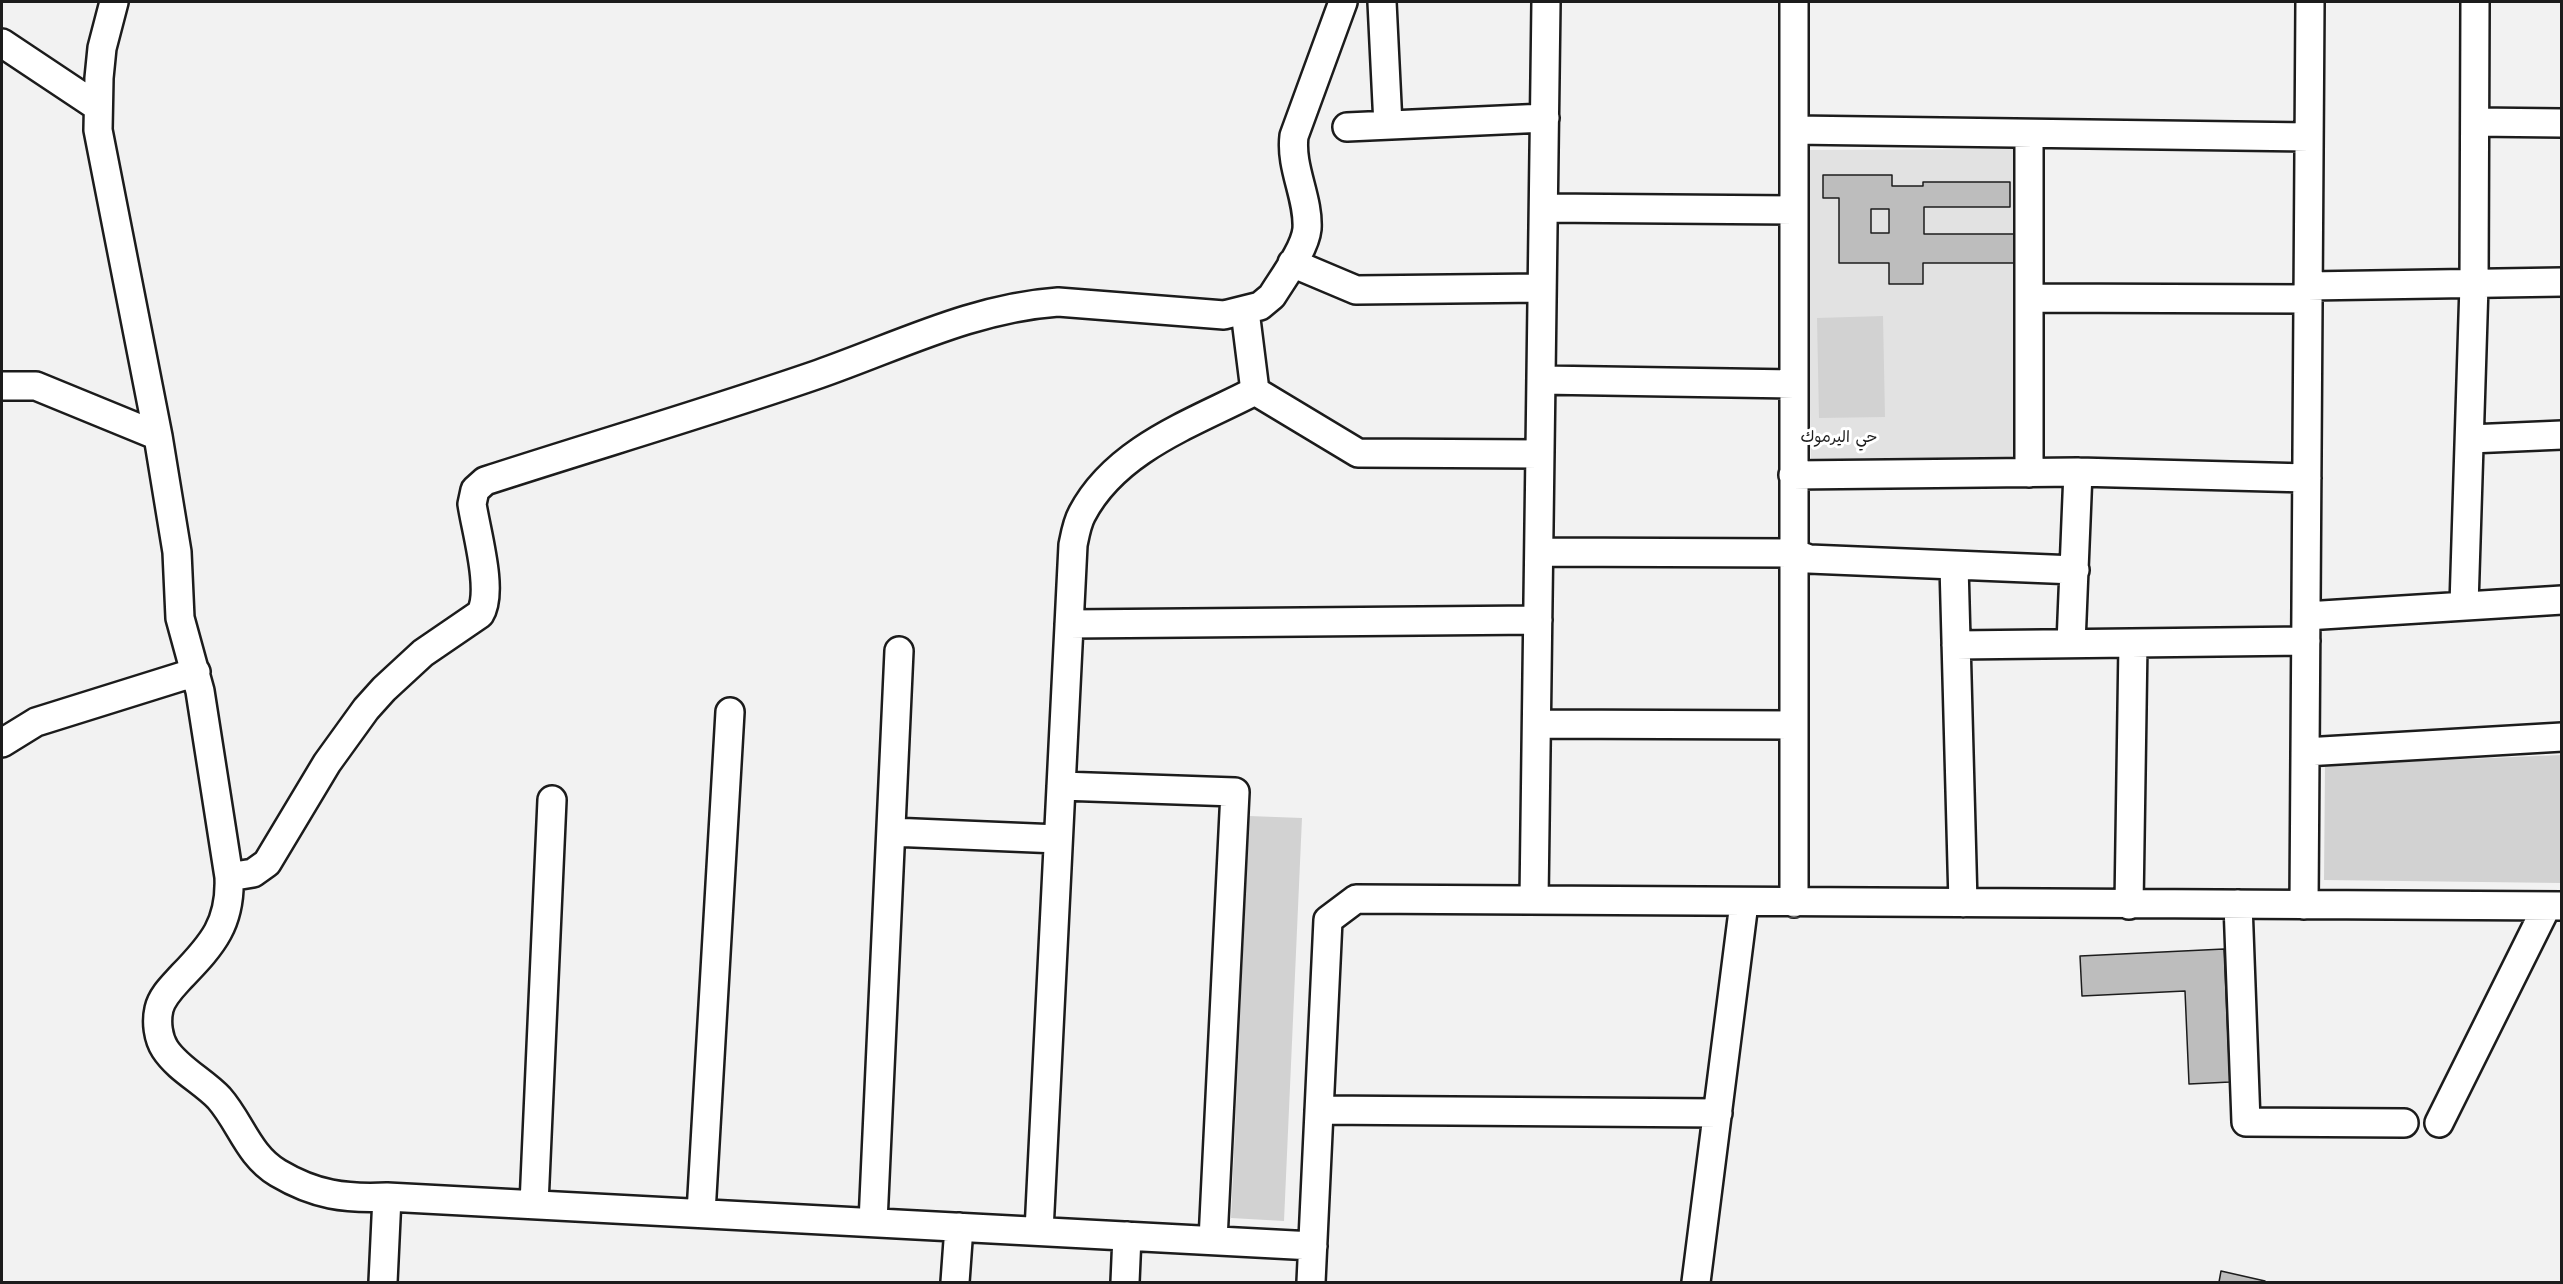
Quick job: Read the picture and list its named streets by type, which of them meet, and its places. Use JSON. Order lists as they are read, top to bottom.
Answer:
{
  "districts": ["حي اليرموك"]
}
